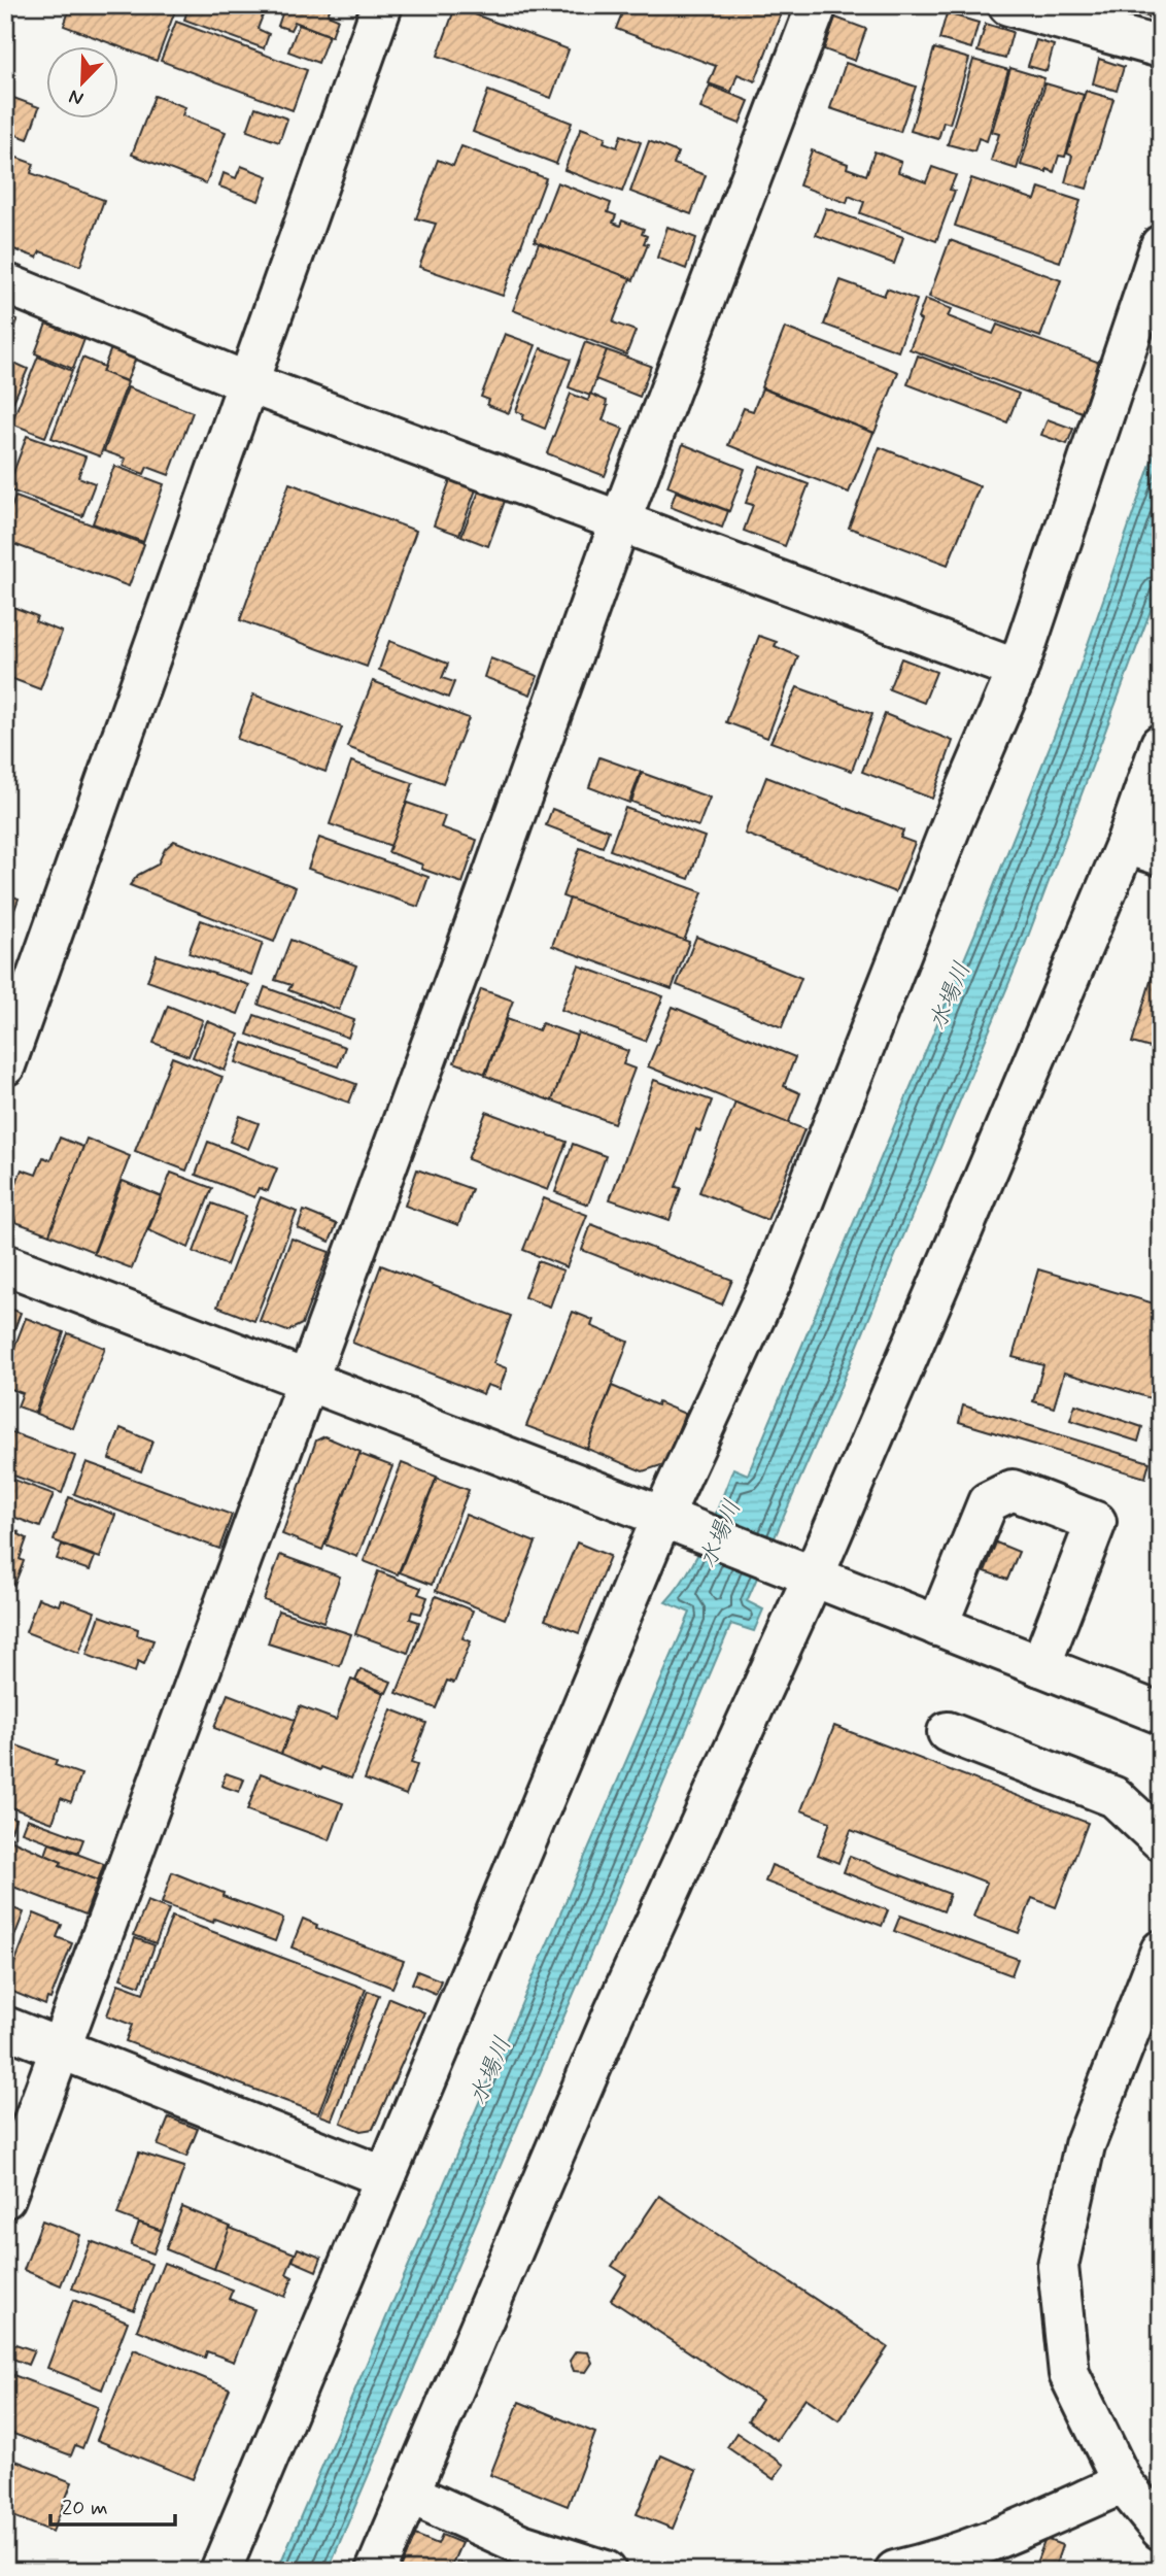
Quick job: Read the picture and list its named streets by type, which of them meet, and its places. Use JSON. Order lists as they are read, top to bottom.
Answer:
{
  "water": ["水場川"],
  "scale_bar": "20 m",
  "north": "bottom left"
}
